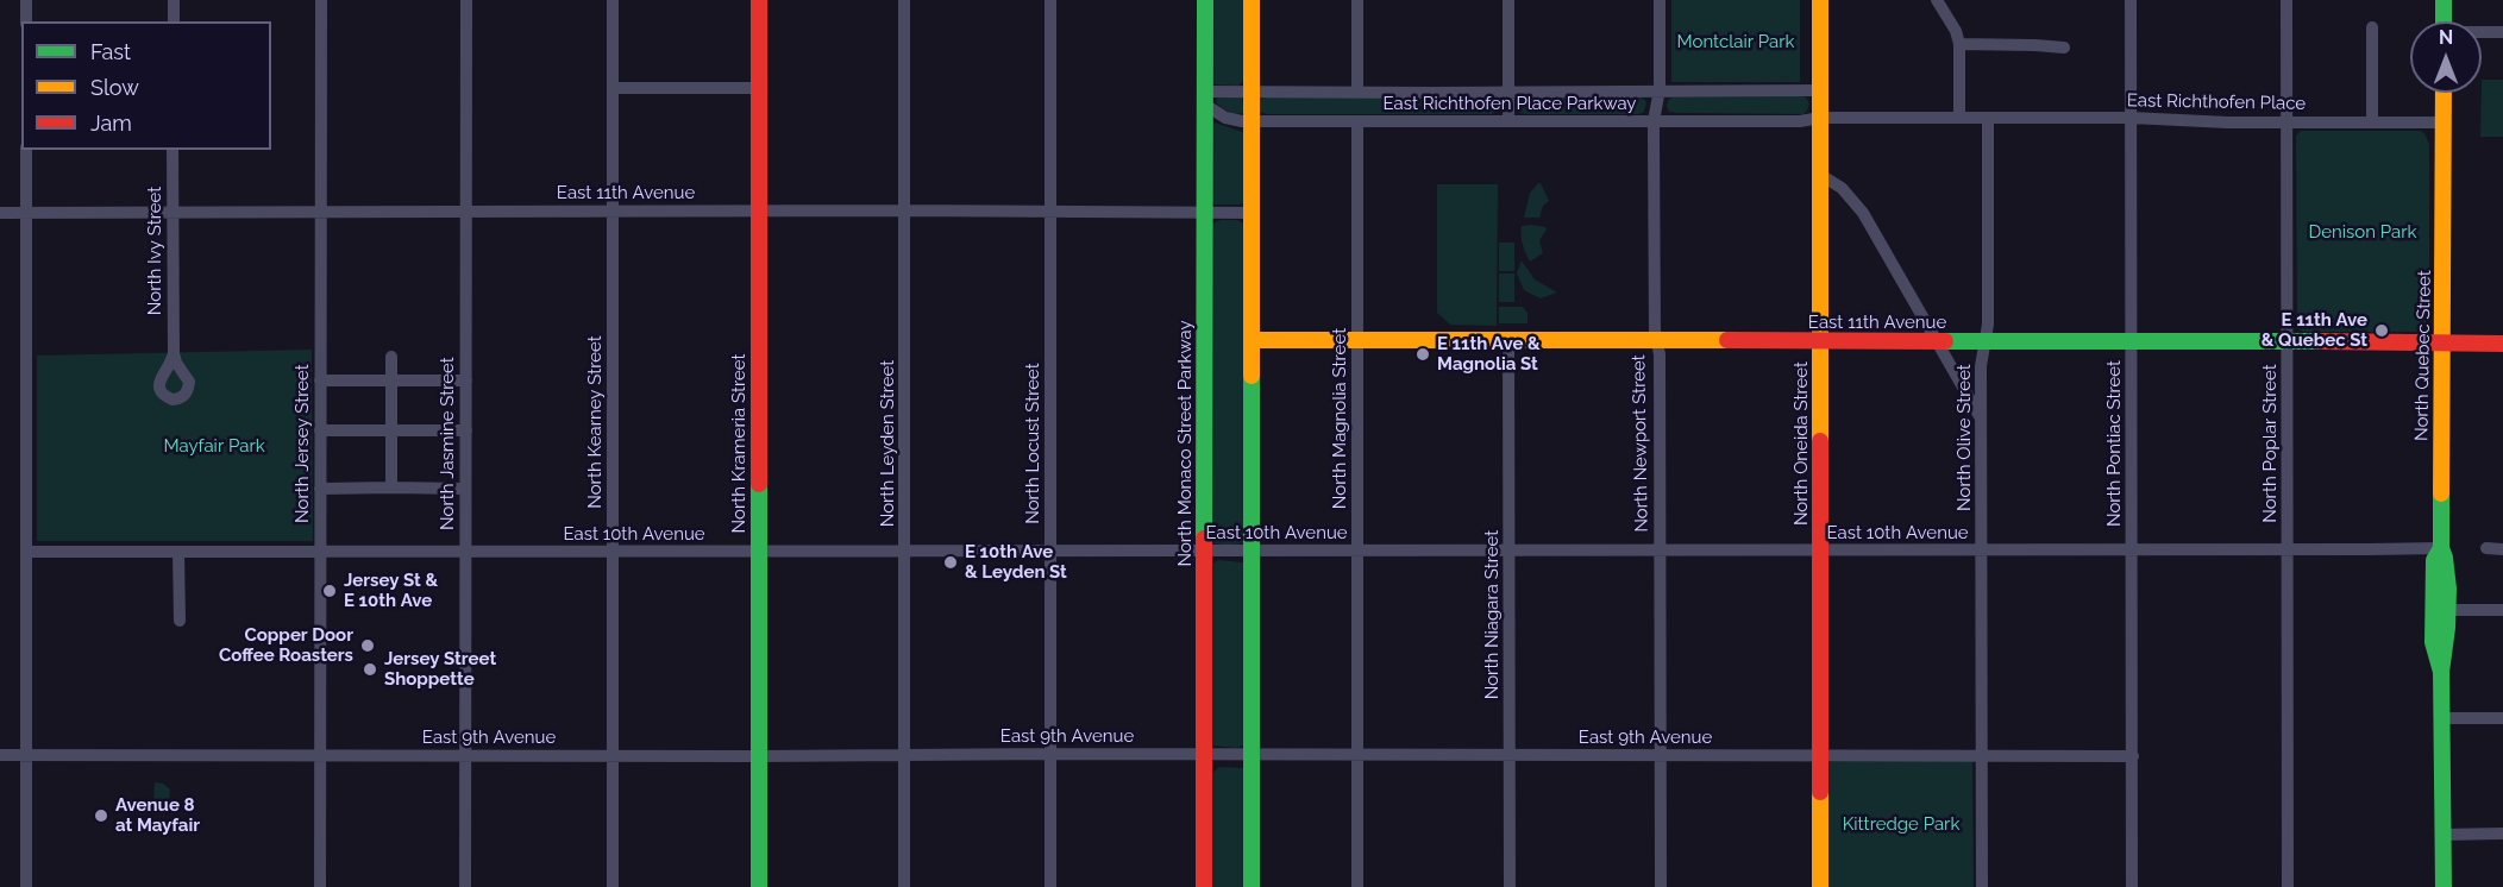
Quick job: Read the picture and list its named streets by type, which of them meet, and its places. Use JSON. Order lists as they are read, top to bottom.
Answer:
{
  "streets": {
    "street": [
      "East Richthofen Place",
      "East Richthofen Place Parkway",
      "East 11th Avenue",
      "North Ivy Street",
      "North Quebec Street",
      "North Magnolia Street",
      "North Kearney Street",
      "North Olive Street",
      "North Jersey Street",
      "North Jasmine Street",
      "North Krameria Street",
      "North Leyden Street",
      "North Locust Street",
      "North Monaco Street Parkway",
      "North Newport Street",
      "North Oneida Street",
      "North Pontiac Street",
      "North Poplar Street",
      "East 10th Avenue",
      "North Niagara Street",
      "East 9th Avenue"
    ]
  },
  "crossings": [
    ["East Richthofen Place", "North Quebec Street"],
    ["East Richthofen Place", "North Olive Street"],
    ["East Richthofen Place", "North Pontiac Street"],
    ["East Richthofen Place", "North Poplar Street"],
    ["East Richthofen Place Parkway", "North Magnolia Street"],
    ["East Richthofen Place Parkway", "North Monaco Street Parkway"],
    ["East Richthofen Place Parkway", "North Newport Street"],
    ["East Richthofen Place Parkway", "North Oneida Street"],
    ["East 11th Avenue", "North Ivy Street"],
    ["East 11th Avenue", "North Quebec Street"],
    ["East 11th Avenue", "North Magnolia Street"],
    ["East 11th Avenue", "North Kearney Street"],
    ["East 11th Avenue", "North Olive Street"],
    ["East 11th Avenue", "North Jersey Street"],
    ["East 11th Avenue", "North Jasmine Street"],
    ["East 11th Avenue", "North Krameria Street"],
    ["East 11th Avenue", "North Leyden Street"],
    ["East 11th Avenue", "North Locust Street"],
    ["East 11th Avenue", "North Monaco Street Parkway"],
    ["East 11th Avenue", "North Newport Street"],
    ["East 11th Avenue", "North Oneida Street"],
    ["East 11th Avenue", "North Pontiac Street"],
    ["East 11th Avenue", "North Poplar Street"],
    ["East 11th Avenue", "North Niagara Street"],
    ["North Quebec Street", "East 10th Avenue"],
    ["North Magnolia Street", "East 10th Avenue"],
    ["North Magnolia Street", "East 9th Avenue"],
    ["North Kearney Street", "East 10th Avenue"],
    ["North Kearney Street", "East 9th Avenue"],
    ["North Olive Street", "East 10th Avenue"],
    ["North Olive Street", "East 9th Avenue"],
    ["North Jersey Street", "East 10th Avenue"],
    ["North Jersey Street", "East 9th Avenue"],
    ["North Jasmine Street", "East 10th Avenue"],
    ["North Jasmine Street", "East 9th Avenue"],
    ["North Krameria Street", "East 10th Avenue"],
    ["North Krameria Street", "East 9th Avenue"],
    ["North Leyden Street", "East 10th Avenue"],
    ["North Leyden Street", "East 9th Avenue"],
    ["North Locust Street", "East 10th Avenue"],
    ["North Locust Street", "East 9th Avenue"],
    ["North Monaco Street Parkway", "East 10th Avenue"],
    ["North Monaco Street Parkway", "East 9th Avenue"],
    ["North Newport Street", "East 10th Avenue"],
    ["North Newport Street", "East 9th Avenue"],
    ["North Oneida Street", "East 10th Avenue"],
    ["North Oneida Street", "East 9th Avenue"],
    ["North Pontiac Street", "East 10th Avenue"],
    ["North Pontiac Street", "East 9th Avenue"],
    ["North Poplar Street", "East 10th Avenue"],
    ["East 10th Avenue", "North Niagara Street"],
    ["North Niagara Street", "East 9th Avenue"]
  ],
  "parks": [
    "Montclair Park",
    "Denison Park",
    "Mayfair Park",
    "Kittredge Park"
  ],
  "places": [
    "E 11th Ave & Quebec St",
    "E 11th Ave & Magnolia St",
    "E 10th Ave & Leyden St",
    "Jersey St & E 10th Ave",
    "Copper Door Coffee Roasters",
    "Jersey Street Shoppette",
    "Avenue 8 at Mayfair"
  ],
  "legend": ["Fast", "Slow", "Jam"],
  "north": "top"
}
